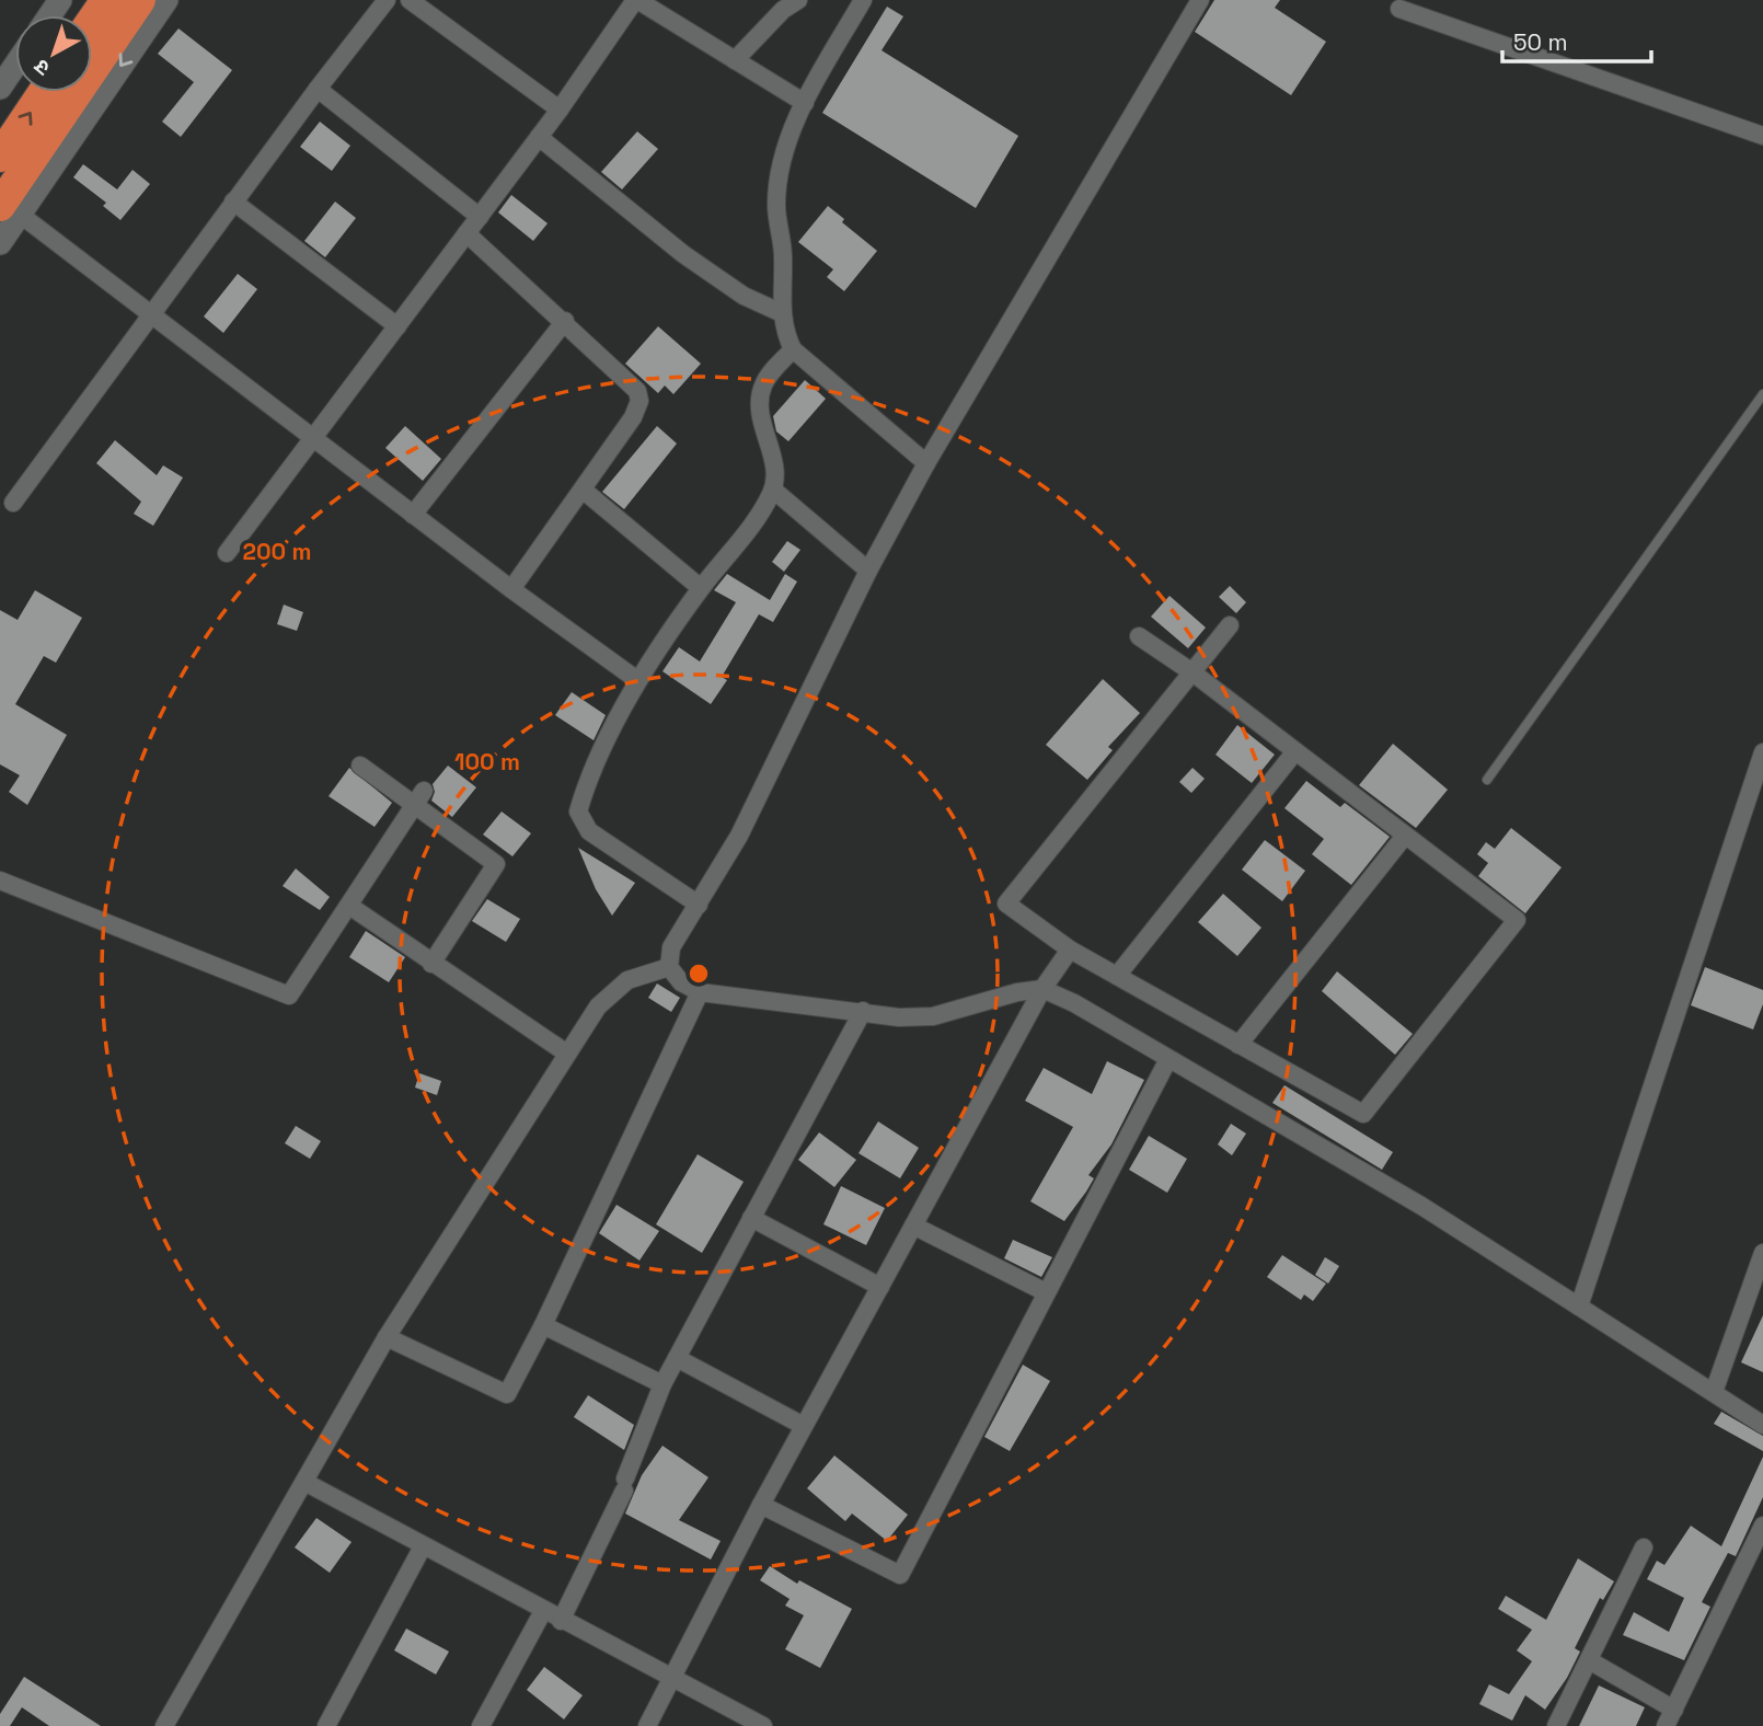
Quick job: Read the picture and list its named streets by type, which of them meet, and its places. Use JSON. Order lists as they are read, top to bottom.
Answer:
{
  "scale_bar": "50 m",
  "north": "bottom left",
  "rings": ["200 m", "100 m"]
}
